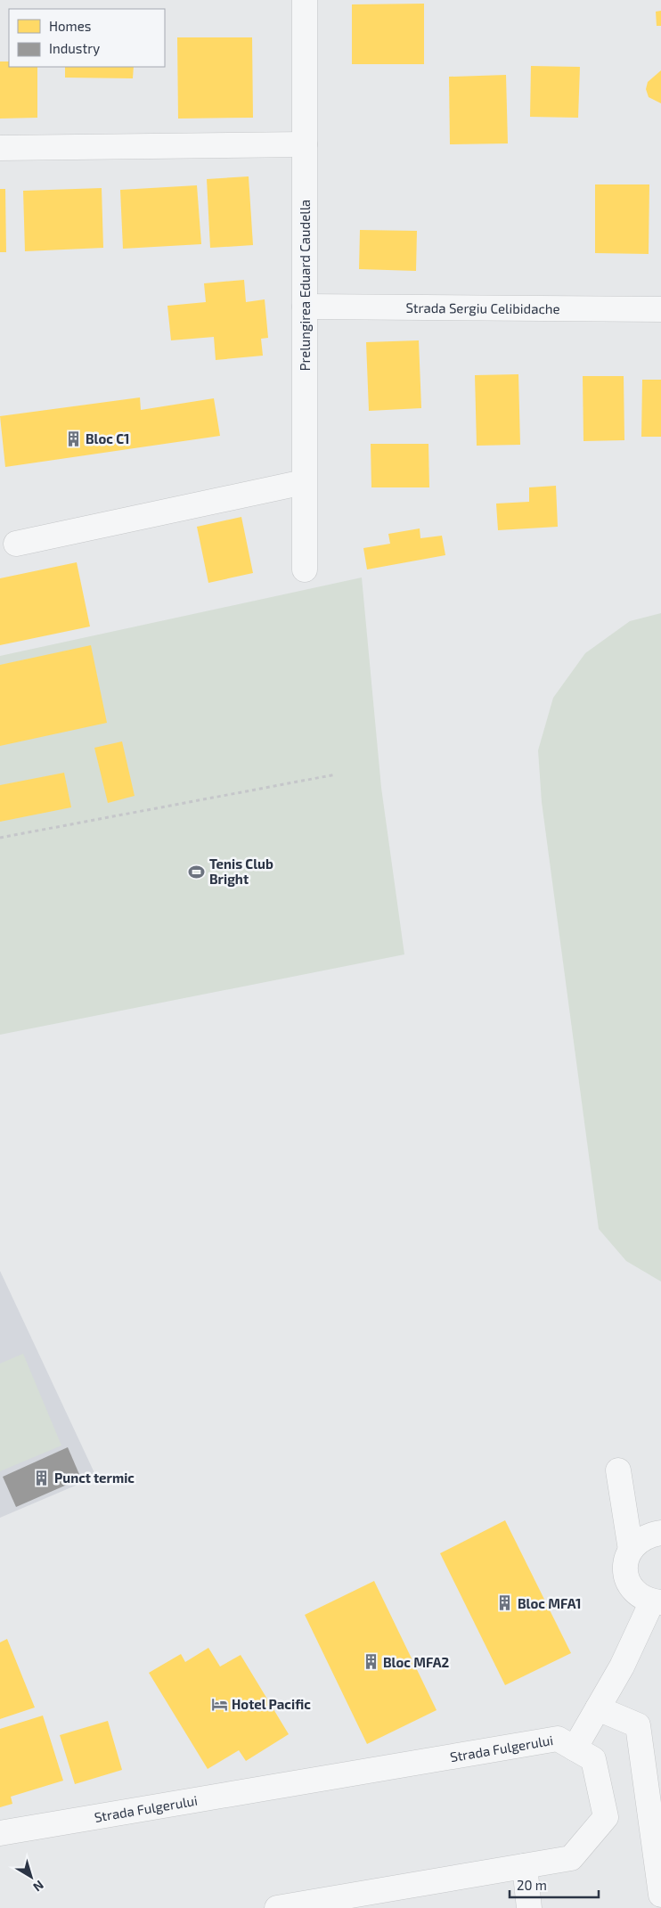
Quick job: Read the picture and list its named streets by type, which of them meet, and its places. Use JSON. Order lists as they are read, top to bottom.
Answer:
{
  "streets": {
    "street": ["Prelungirea Eduard Caudella", "Strada Sergiu Celibidache", "Strada Fulgerului"]
  },
  "crossings": [
    ["Prelungirea Eduard Caudella", "Strada Sergiu Celibidache"]
  ],
  "places": {
    "building": [
      "Bloc C1",
      "Punct termic",
      "Bloc MFA1",
      "Bloc MFA2"
    ],
    "sports": ["Tenis Club Bright"],
    "hotel": ["Hotel Pacific"]
  },
  "legend": ["Homes", "Industry"],
  "scale_bar": "20 m",
  "north": "bottom right"
}
